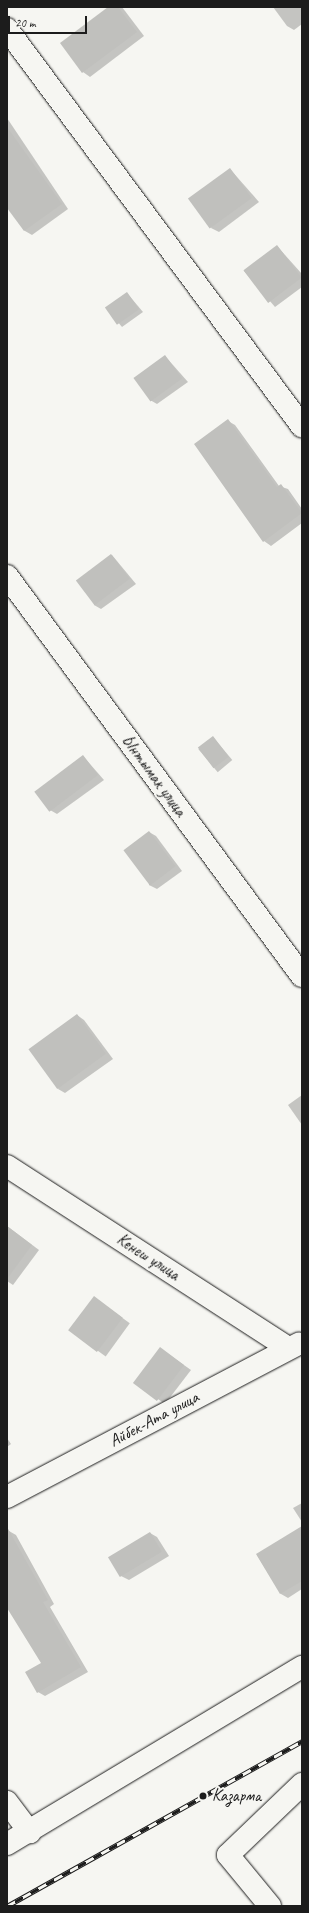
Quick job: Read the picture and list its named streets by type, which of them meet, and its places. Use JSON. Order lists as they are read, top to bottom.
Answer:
{
  "streets": {
    "street": ["Ынтымак улица", "Кенеш улица", "Айбек-Ата улица"]
  },
  "crossings": [
    ["Кенеш улица", "Айбек-Ата улица"]
  ],
  "places": ["Казарма"],
  "scale_bar": "20 m"
}
